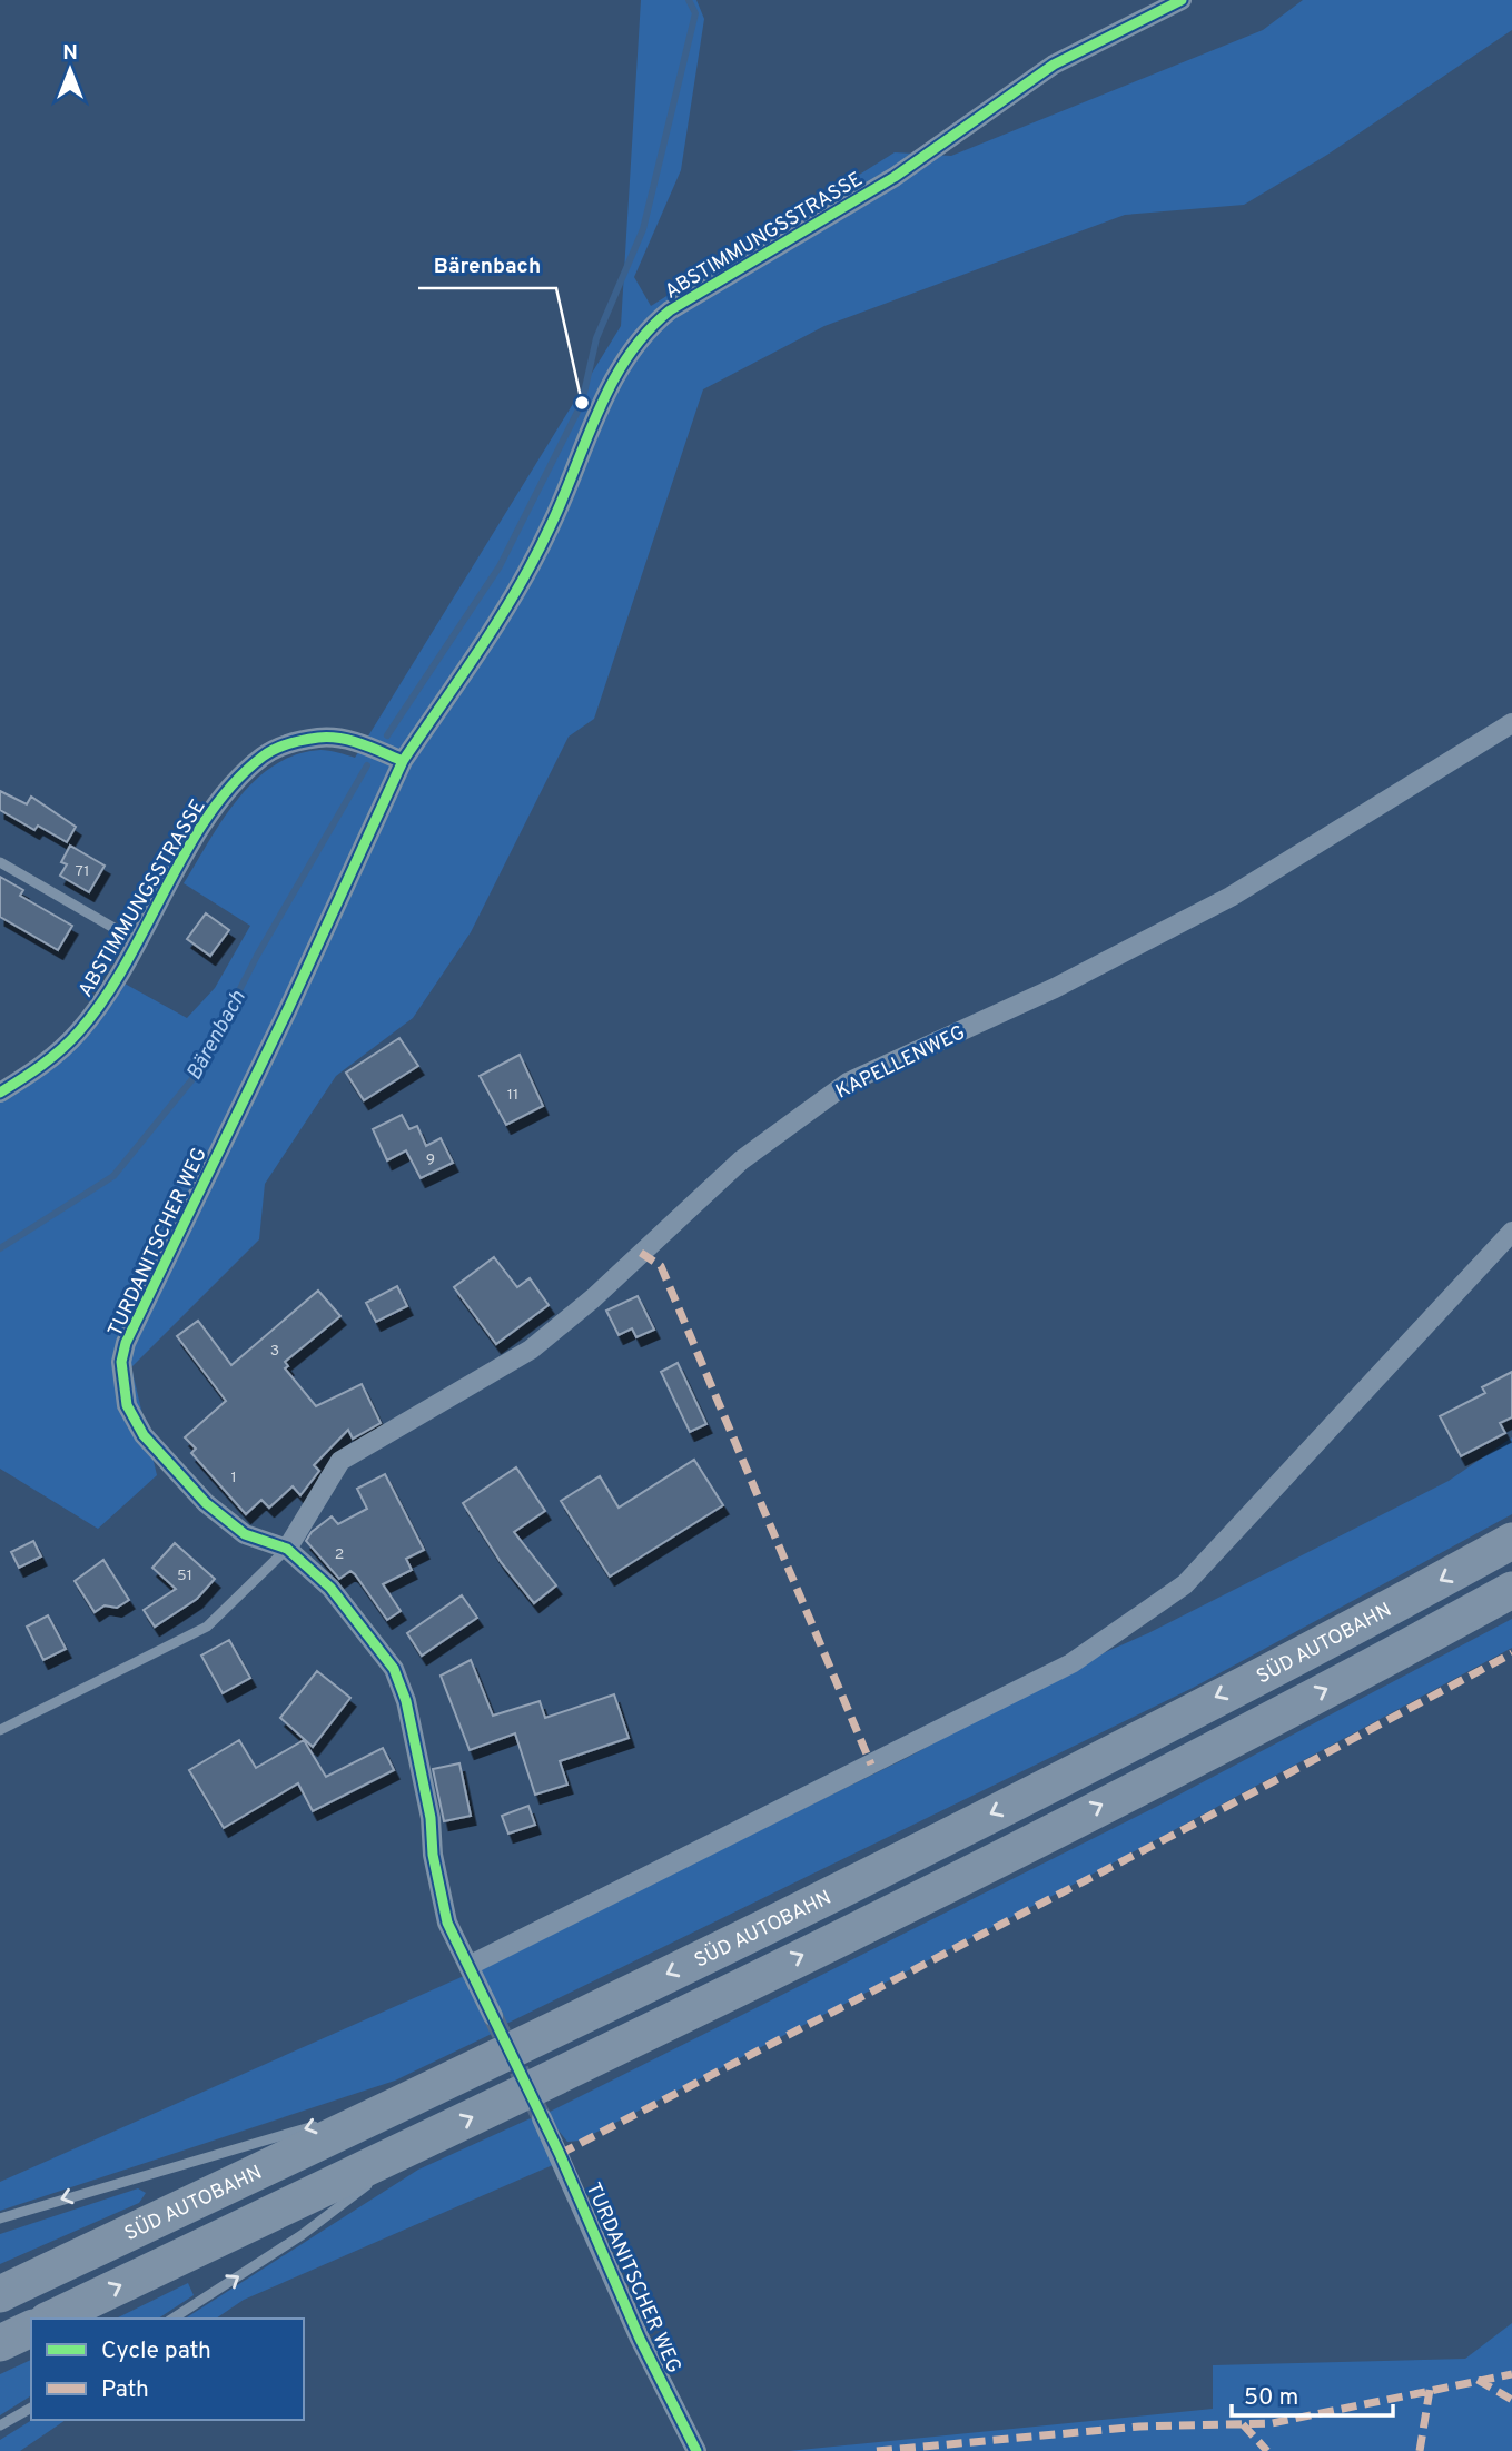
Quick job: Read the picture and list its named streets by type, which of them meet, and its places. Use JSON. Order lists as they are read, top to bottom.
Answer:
{
  "streets": {
    "highway": ["SÜD AUTOBAHN"],
    "street": ["ABSTIMMUNGSSTRASSE", "KAPELLENWEG", "TURDANITSCHER WEG"]
  },
  "crossings": [
    ["ABSTIMMUNGSSTRASSE", "TURDANITSCHER WEG"],
    ["KAPELLENWEG", "TURDANITSCHER WEG"]
  ],
  "water": ["Bärenbach"],
  "places": ["Bärenbach"],
  "house_numbers": [
    "71",
    "11",
    "9",
    "3",
    "1",
    "2",
    "51"
  ],
  "legend": ["Cycle path", "Path"],
  "scale_bar": "50 m",
  "north": "top"
}
